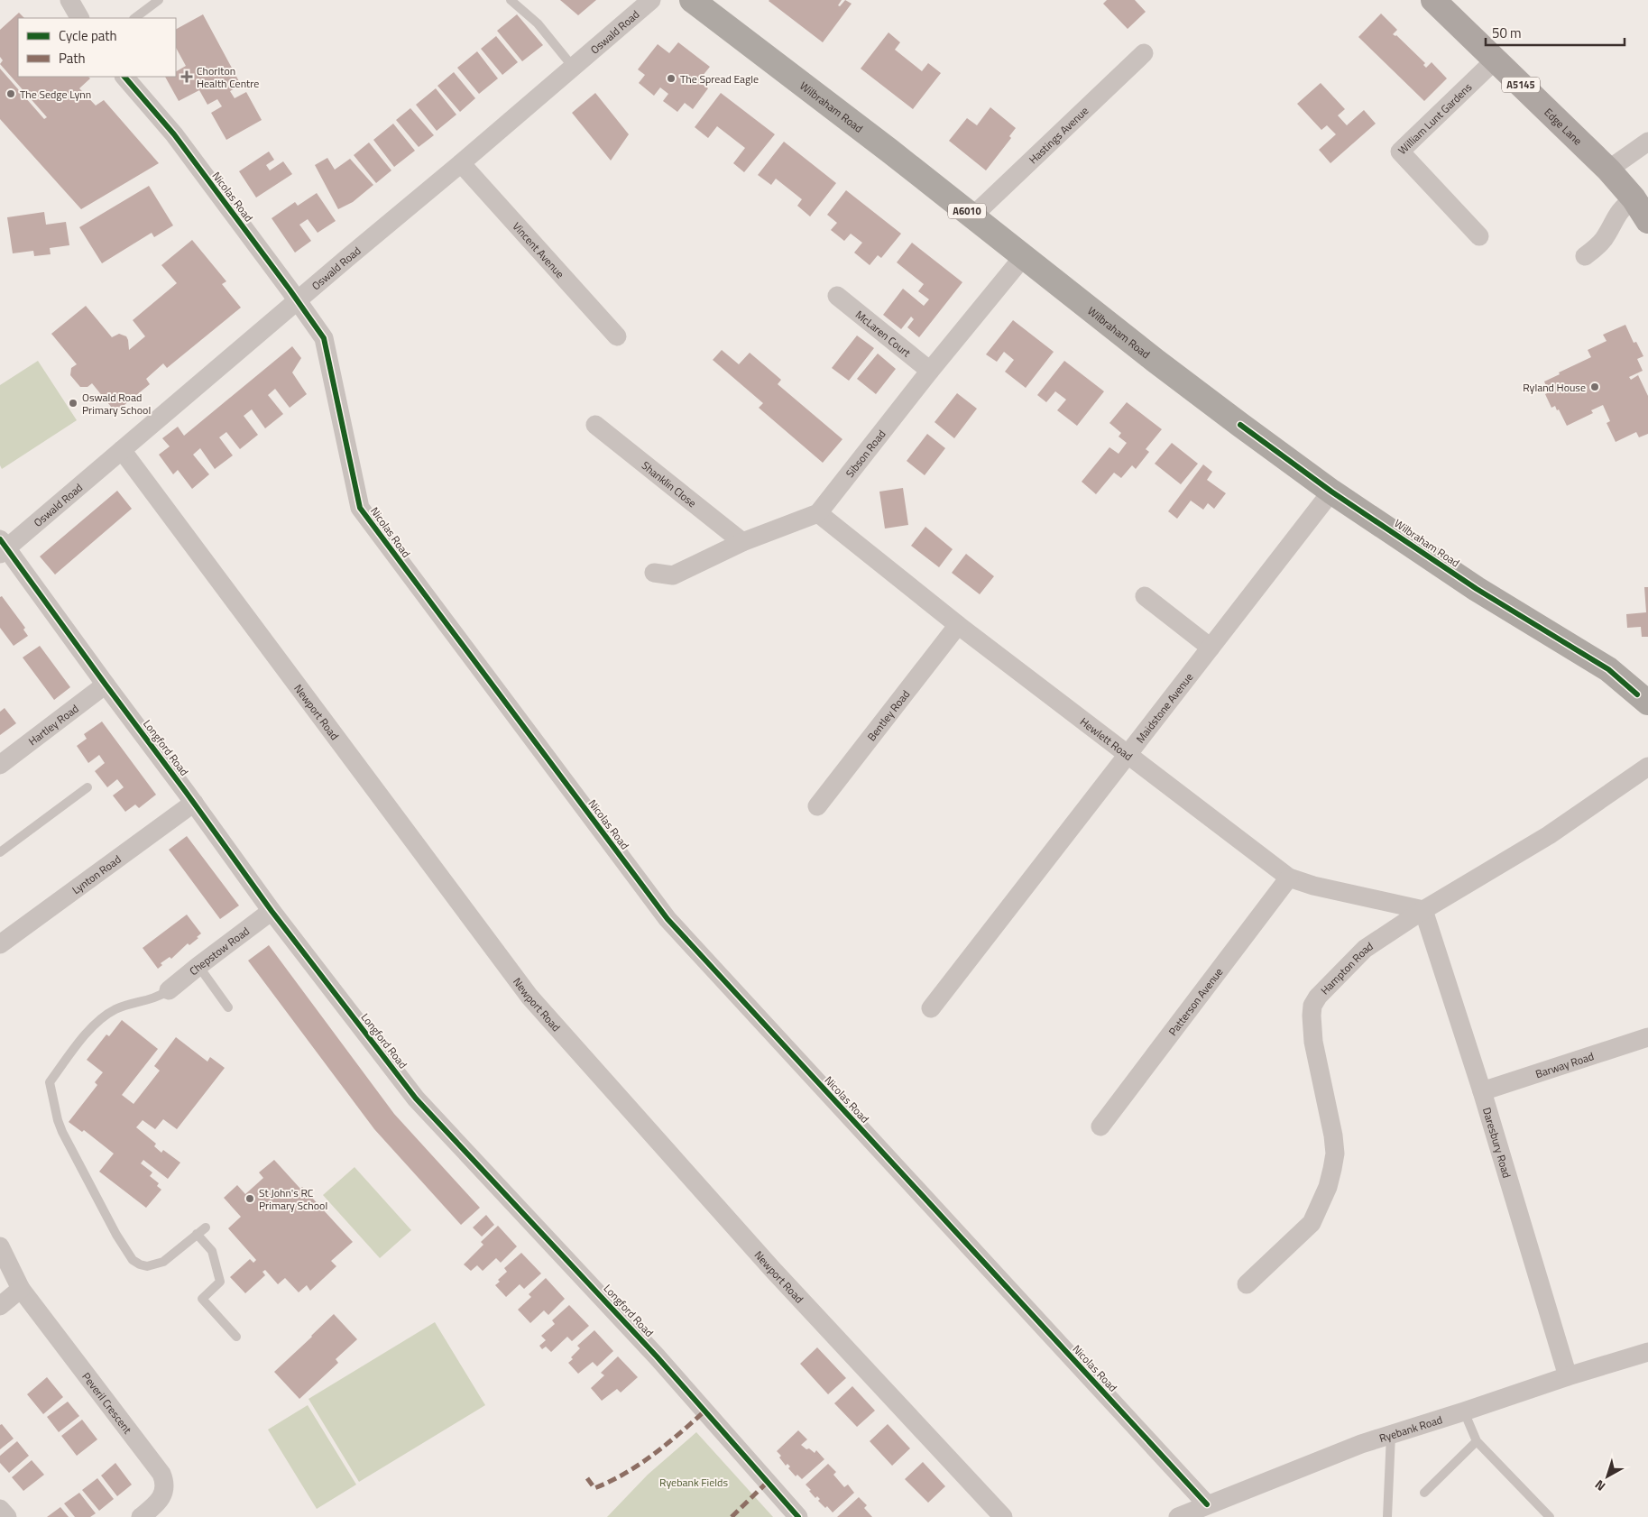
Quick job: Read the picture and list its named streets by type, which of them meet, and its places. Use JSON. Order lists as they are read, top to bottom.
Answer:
{
  "streets": {
    "highway": ["Wilbraham Road", "A6010"],
    "main road": ["A5145", "Edge Lane"],
    "street": [
      "Oswald Road",
      "William Lunt Gardens",
      "Hastings Avenue",
      "Nicolas Road",
      "Vincent Avenue",
      "McLaren Court",
      "Sibson Road",
      "Shanklin Close",
      "Maidstone Avenue",
      "Newport Road",
      "Bentley Road",
      "Hartley Road",
      "Hewlett Road",
      "Longford Road",
      "Lynton Road",
      "Chepstow Road",
      "Hampton Road",
      "Patterson Avenue",
      "Barway Road",
      "Daresbury Road",
      "Peveril Crescent",
      "Ryebank Road"
    ]
  },
  "crossings": [
    ["Oswald Road", "Nicolas Road"],
    ["Oswald Road", "Vincent Avenue"],
    ["Oswald Road", "Newport Road"],
    ["Oswald Road", "Longford Road"],
    ["Wilbraham Road", "Hastings Avenue"],
    ["Wilbraham Road", "Sibson Road"],
    ["Wilbraham Road", "Maidstone Avenue"],
    ["William Lunt Gardens", "Edge Lane"],
    ["Nicolas Road", "Ryebank Road"],
    ["McLaren Court", "Sibson Road"],
    ["Sibson Road", "Hewlett Road"],
    ["Maidstone Avenue", "Hewlett Road"],
    ["Bentley Road", "Hewlett Road"],
    ["Hartley Road", "Longford Road"],
    ["Hewlett Road", "Hampton Road"],
    ["Hewlett Road", "Patterson Avenue"],
    ["Hewlett Road", "Daresbury Road"],
    ["Longford Road", "Lynton Road"],
    ["Longford Road", "Chepstow Road"],
    ["Hampton Road", "Daresbury Road"],
    ["Barway Road", "Daresbury Road"],
    ["Daresbury Road", "Ryebank Road"]
  ],
  "parks": ["Ryebank Fields"],
  "places": {
    "health": ["Chorlton Health Centre"],
    "other": [
      "The Spread Eagle",
      "The Sedge Lynn",
      "Ryland House",
      "Oswald Road Primary School",
      "St John's RC Primary School"
    ]
  },
  "legend": ["Cycle path", "Path"],
  "scale_bar": "50 m",
  "north": "bottom left"
}
